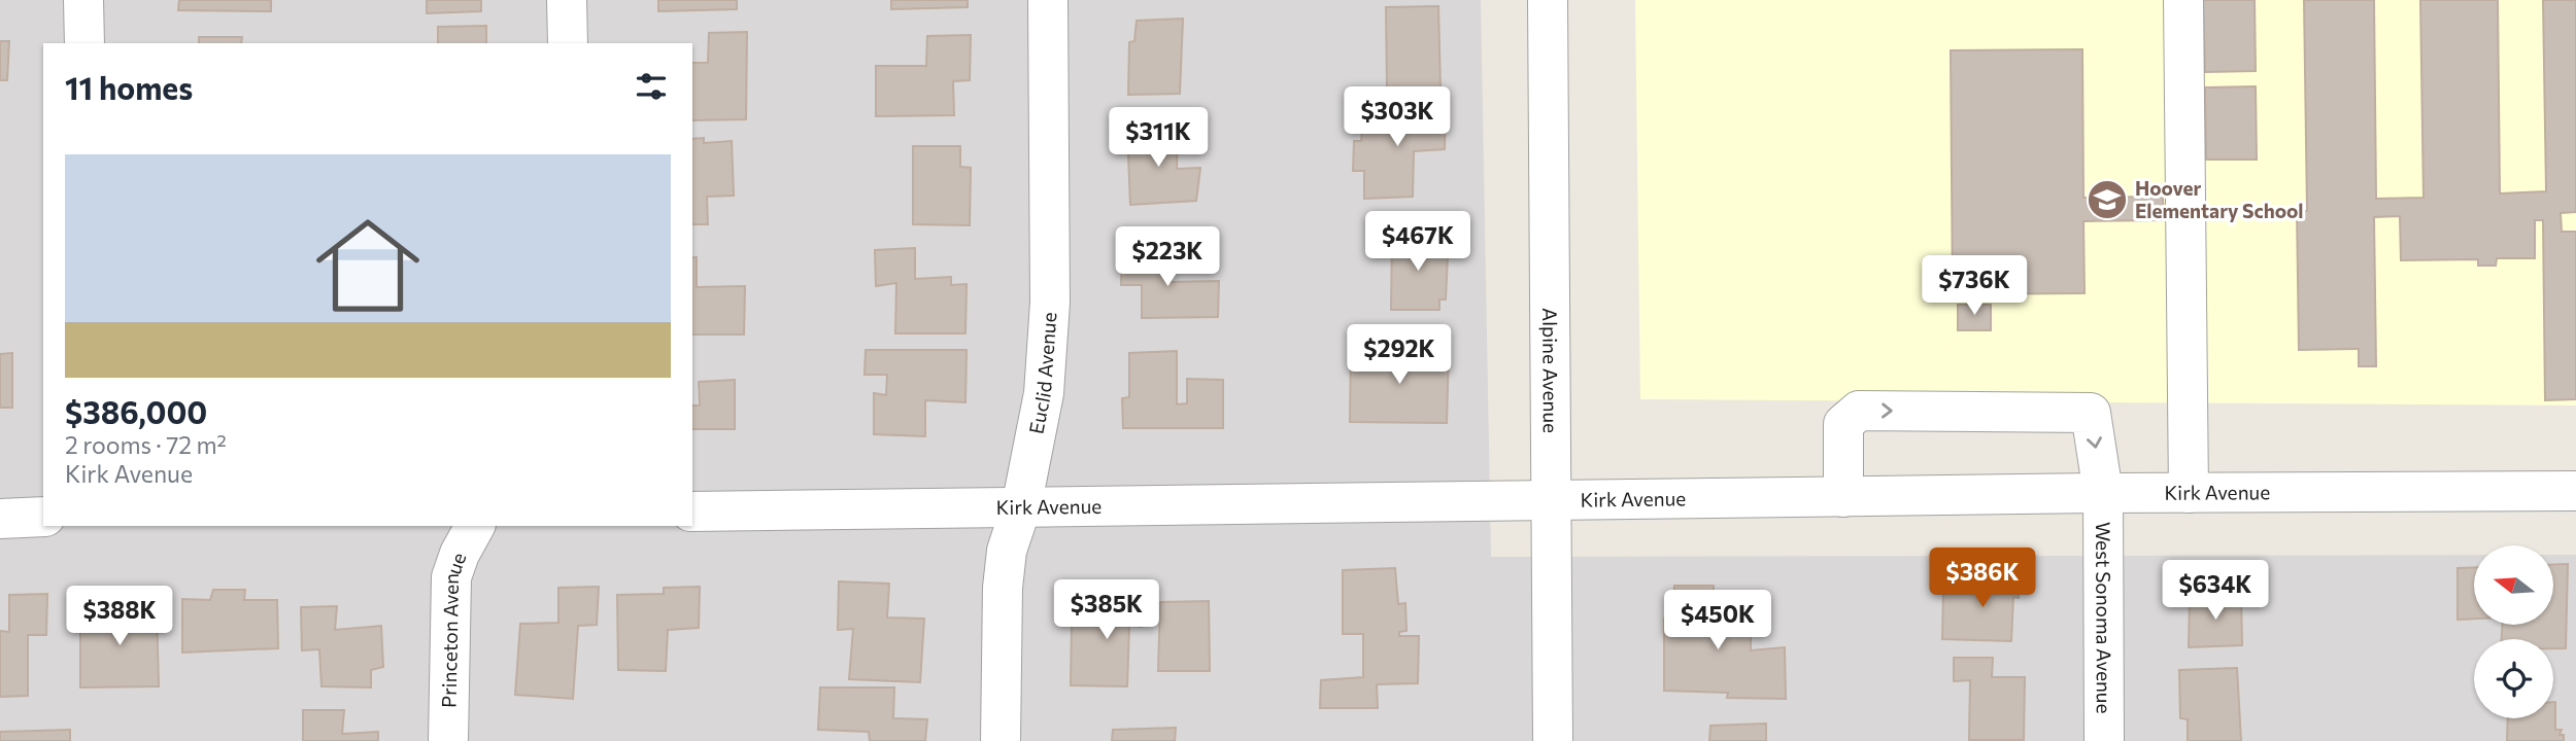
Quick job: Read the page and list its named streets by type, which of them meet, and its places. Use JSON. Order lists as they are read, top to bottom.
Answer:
{
  "streets": {
    "street": [
      "Alpine Avenue",
      "Euclid Avenue",
      "Kirk Avenue",
      "West Sonoma Avenue",
      "Princeton Avenue"
    ]
  },
  "crossings": [
    ["Alpine Avenue", "Kirk Avenue"],
    ["Euclid Avenue", "Kirk Avenue"],
    ["Kirk Avenue", "West Sonoma Avenue"]
  ],
  "places": {
    "school or university": ["Hoover Elementary School"]
  },
  "north": "left",
  "page": {
    "heading": "11 homes",
    "price": [
      "$303K",
      "$311K",
      "$467K",
      "$223K",
      "$736K",
      "$292K",
      "$386K",
      "$634K",
      "$385K",
      "$388K",
      "$450K"
    ],
    "list": [
      {
        "name": "$386,000",
        "note": "2 rooms · 72 m² · Kirk Avenue"
      }
    ]
  }
}
